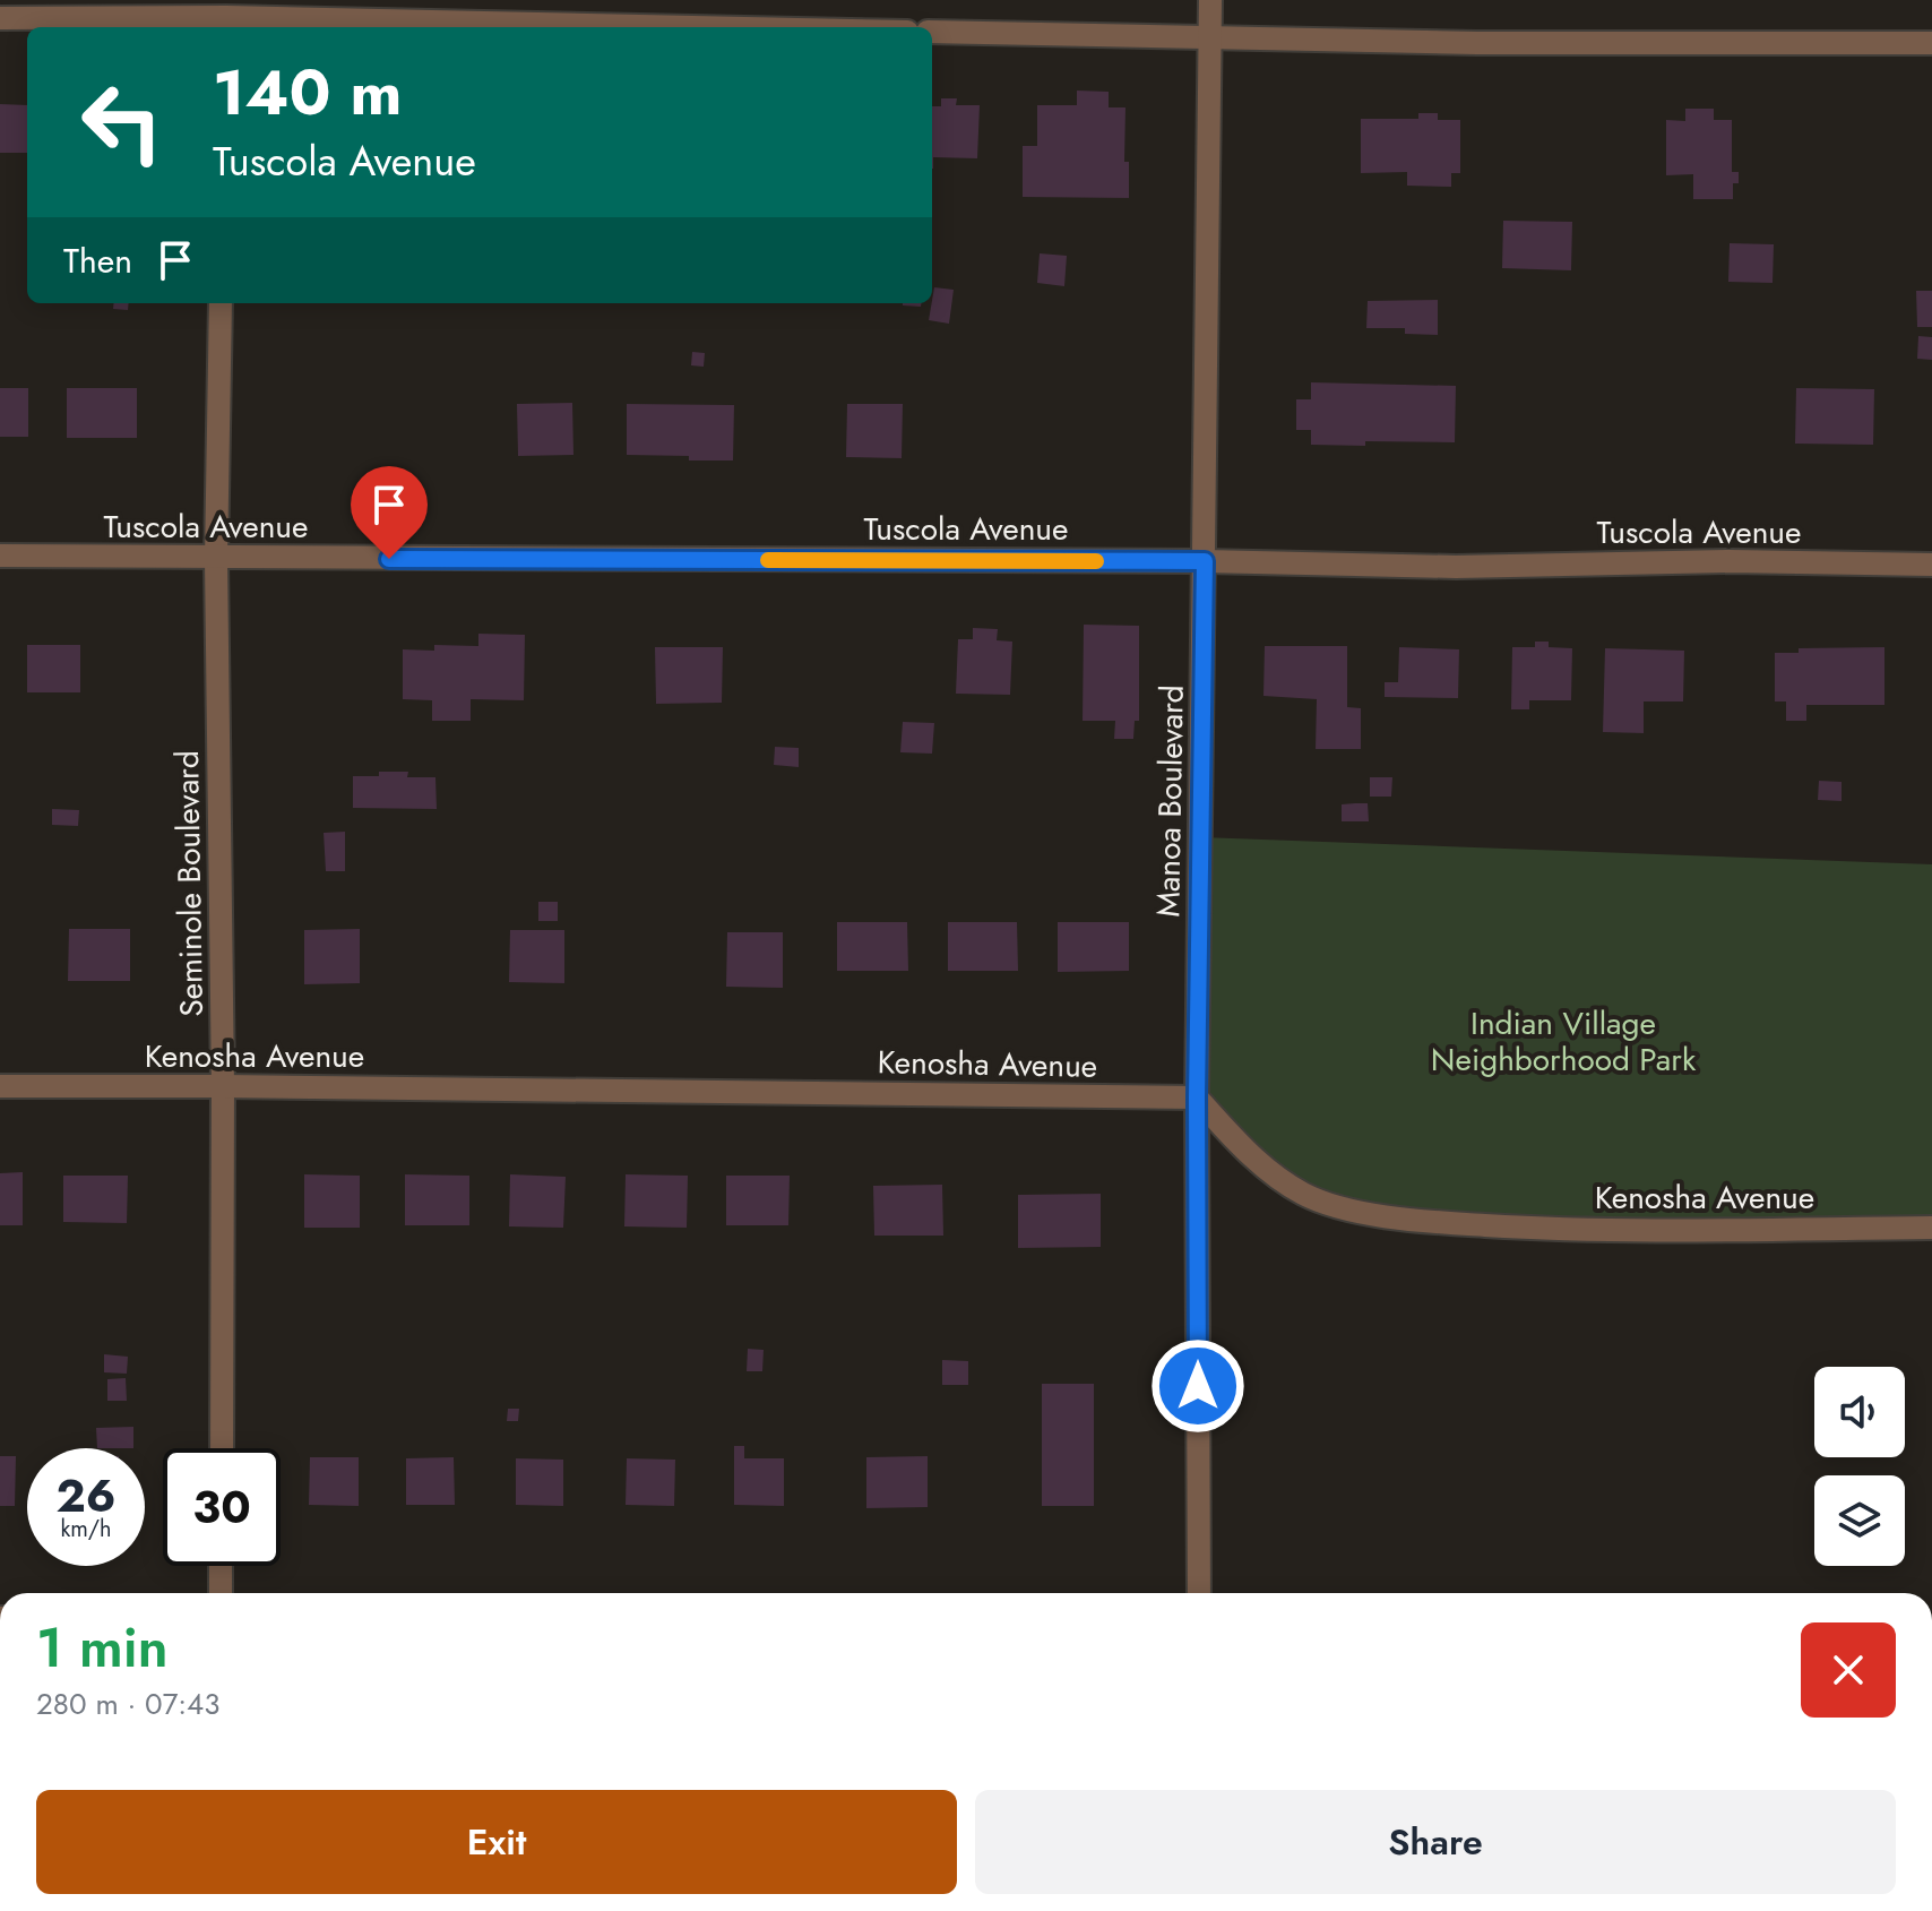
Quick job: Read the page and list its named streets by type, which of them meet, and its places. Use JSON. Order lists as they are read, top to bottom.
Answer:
{
  "streets": {
    "street": [
      "Tuscola Avenue",
      "Manoa Boulevard",
      "Seminole Boulevard",
      "Kenosha Avenue"
    ]
  },
  "crossings": [
    ["Tuscola Avenue", "Manoa Boulevard"],
    ["Tuscola Avenue", "Seminole Boulevard"],
    ["Manoa Boulevard", "Kenosha Avenue"],
    ["Seminole Boulevard", "Kenosha Avenue"]
  ],
  "parks": ["Indian Village Neighborhood Park"],
  "page": {
    "turn": ["140 m", "Tuscola Avenue"],
    "then": "Then",
    "speed": "26 km/h",
    "limit": "30",
    "heading": ["1 min", "280 m · 07:43"],
    "buttons": ["Exit", "Share"]
  }
}
